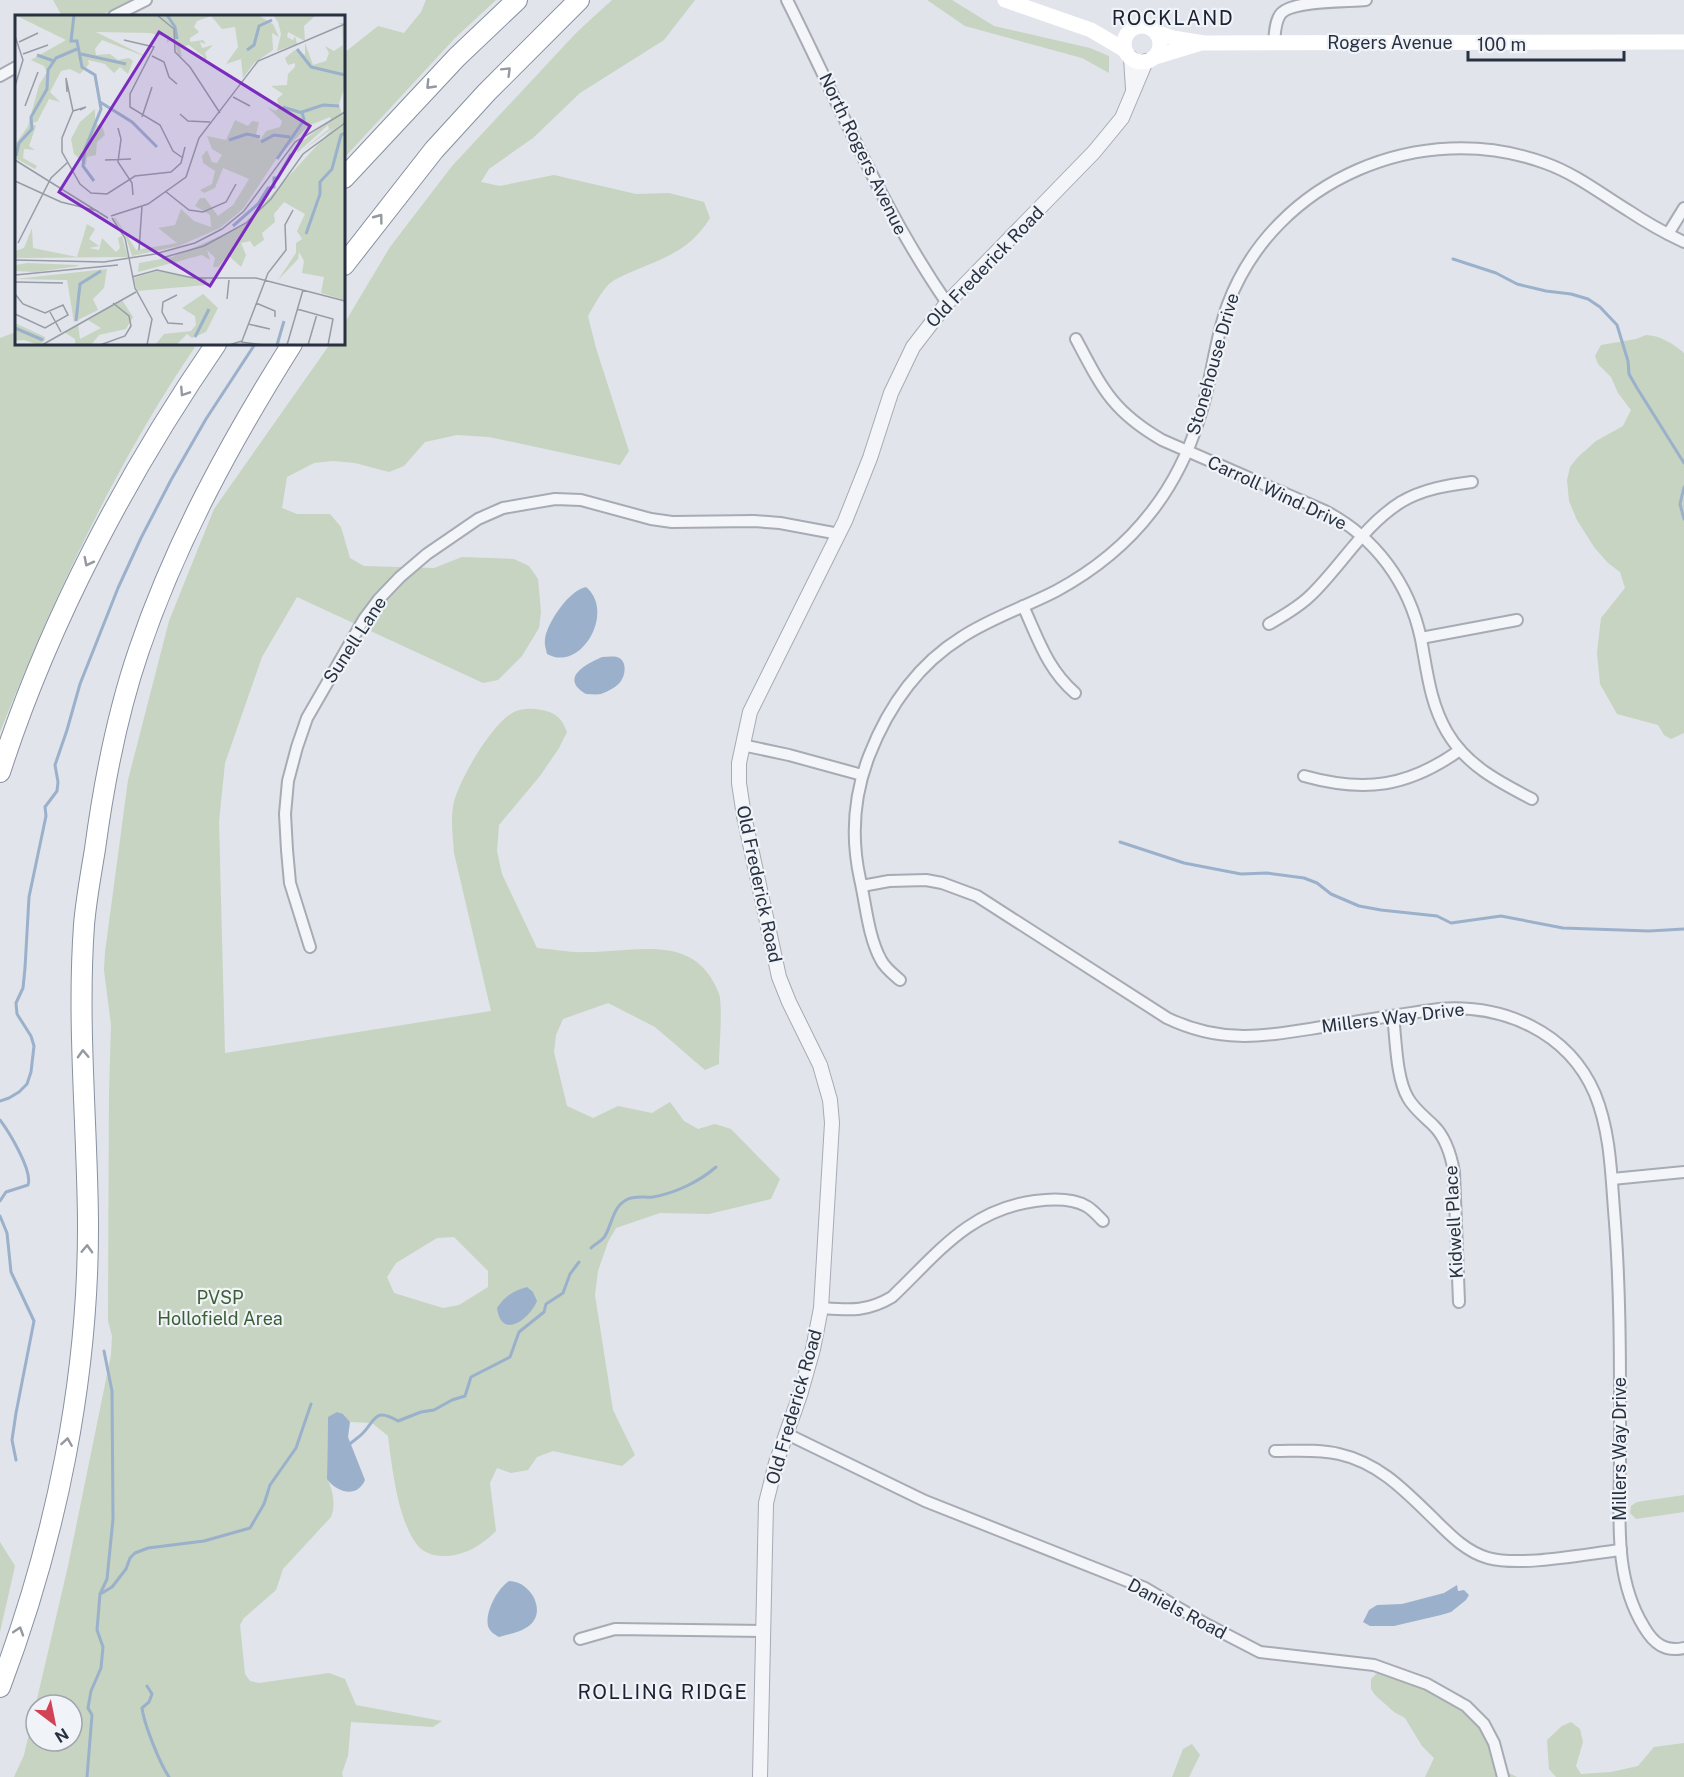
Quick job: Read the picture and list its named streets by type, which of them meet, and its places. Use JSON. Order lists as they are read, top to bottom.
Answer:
{
  "streets": {
    "main road": ["Rogers Avenue"],
    "street": [
      "North Rogers Avenue",
      "Old Frederick Road",
      "Stonehouse Drive",
      "Carroll Wind Drive",
      "Sunell Lane",
      "Millers Way Drive",
      "Kidwell Place",
      "Daniels Road"
    ]
  },
  "crossings": [
    ["Rogers Avenue", "Old Frederick Road"],
    ["North Rogers Avenue", "Old Frederick Road"],
    ["Old Frederick Road", "Sunell Lane"],
    ["Old Frederick Road", "Daniels Road"],
    ["Stonehouse Drive", "Carroll Wind Drive"],
    ["Stonehouse Drive", "Millers Way Drive"],
    ["Millers Way Drive", "Kidwell Place"]
  ],
  "districts": ["ROCKLAND", "ROLLING RIDGE"],
  "parks": ["PVSP Hollofield Area"],
  "scale_bar": "100 m",
  "north": "bottom right"
}
